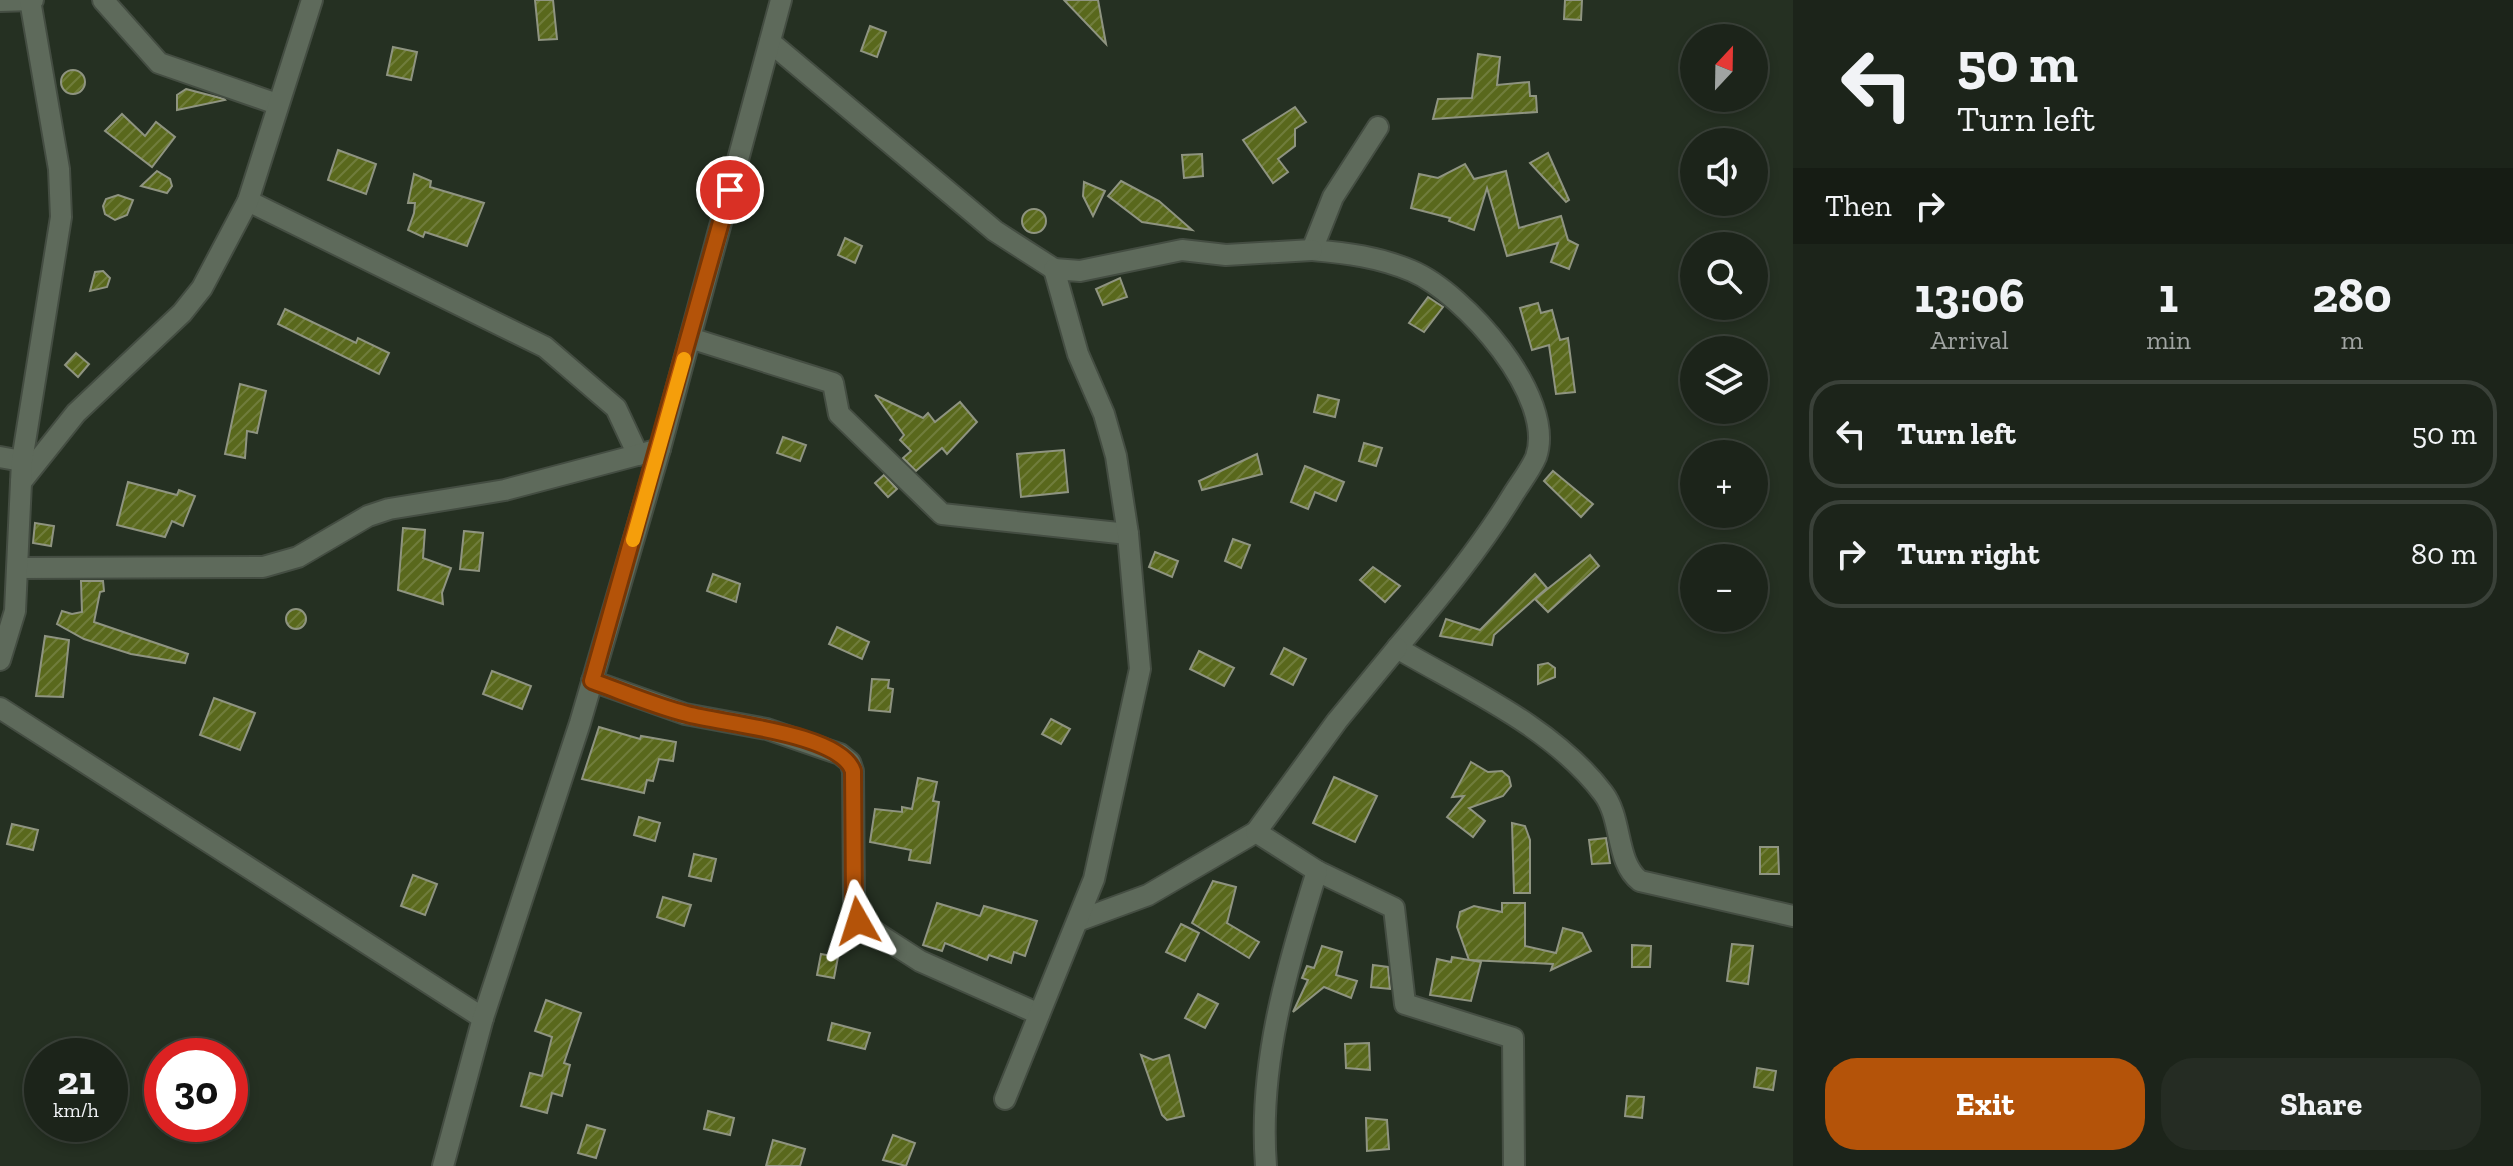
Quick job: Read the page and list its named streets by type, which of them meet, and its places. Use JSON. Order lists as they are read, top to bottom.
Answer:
{
  "north": "top",
  "page": {
    "turn": ["50 m", "Turn left"],
    "map_buttons": ["+", "−"],
    "then": "Then",
    "eta": [
      "13:06",
      "Arrival",
      "1",
      "min",
      "280",
      "m"
    ],
    "list": [
      {
        "name": "Turn left",
        "value": "50 m"
      },
      {
        "name": "Turn right",
        "value": "80 m"
      }
    ],
    "speed": "21 km/h",
    "limit": "30",
    "buttons": ["Exit", "Share"]
  }
}
